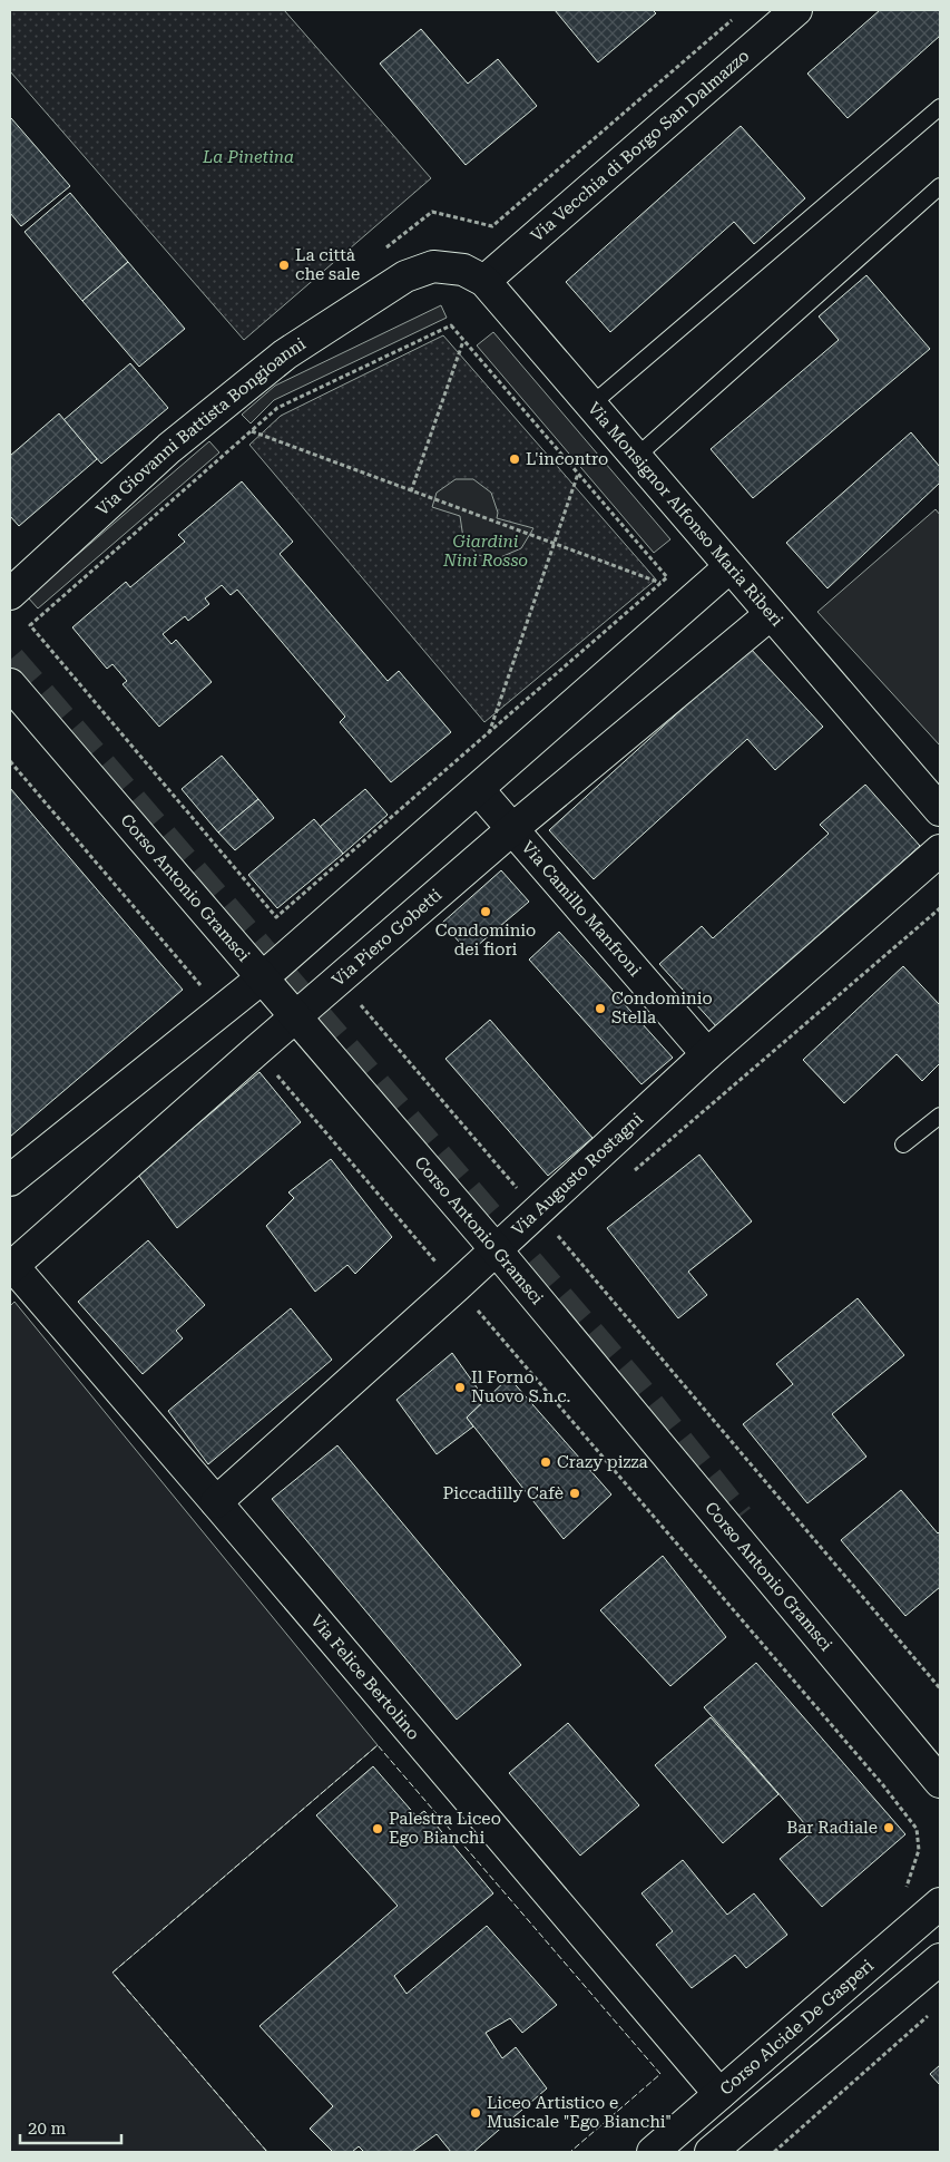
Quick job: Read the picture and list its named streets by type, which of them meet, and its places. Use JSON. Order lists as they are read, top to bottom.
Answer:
{
  "streets": {
    "street": [
      "Via Vecchia di Borgo San Dalmazzo",
      "Via Giovanni Battista Bongioanni",
      "Via Monsignor Alfonso Maria Riberi",
      "Corso Antonio Gramsci",
      "Via Camillo Manfroni",
      "Via Piero Gobetti",
      "Via Augusto Rostagni",
      "Via Felice Bertolino",
      "Corso Alcide De Gasperi"
    ]
  },
  "crossings": [
    ["Via Vecchia di Borgo San Dalmazzo", "Via Monsignor Alfonso Maria Riberi"],
    ["Via Giovanni Battista Bongioanni", "Via Monsignor Alfonso Maria Riberi"],
    ["Via Monsignor Alfonso Maria Riberi", "Via Piero Gobetti"],
    ["Corso Antonio Gramsci", "Via Piero Gobetti"],
    ["Corso Antonio Gramsci", "Via Augusto Rostagni"],
    ["Via Camillo Manfroni", "Via Piero Gobetti"],
    ["Via Camillo Manfroni", "Via Augusto Rostagni"],
    ["Via Piero Gobetti", "Via Felice Bertolino"],
    ["Via Augusto Rostagni", "Via Felice Bertolino"],
    ["Via Felice Bertolino", "Corso Alcide De Gasperi"]
  ],
  "parks": ["La Pinetina", "Giardini Nini Rosso"],
  "places": [
    "La città che sale",
    "L'incontro",
    "Condominio dei fiori",
    "Condominio Stella",
    "Il Forno Nuovo S.n.c.",
    "Crazy pizza",
    "Piccadilly Cafè",
    "Bar Radiale",
    "Palestra Liceo Ego Bianchi",
    "Liceo Artistico e Musicale \"Ego Bianchi\""
  ],
  "scale_bar": "20 m"
}
